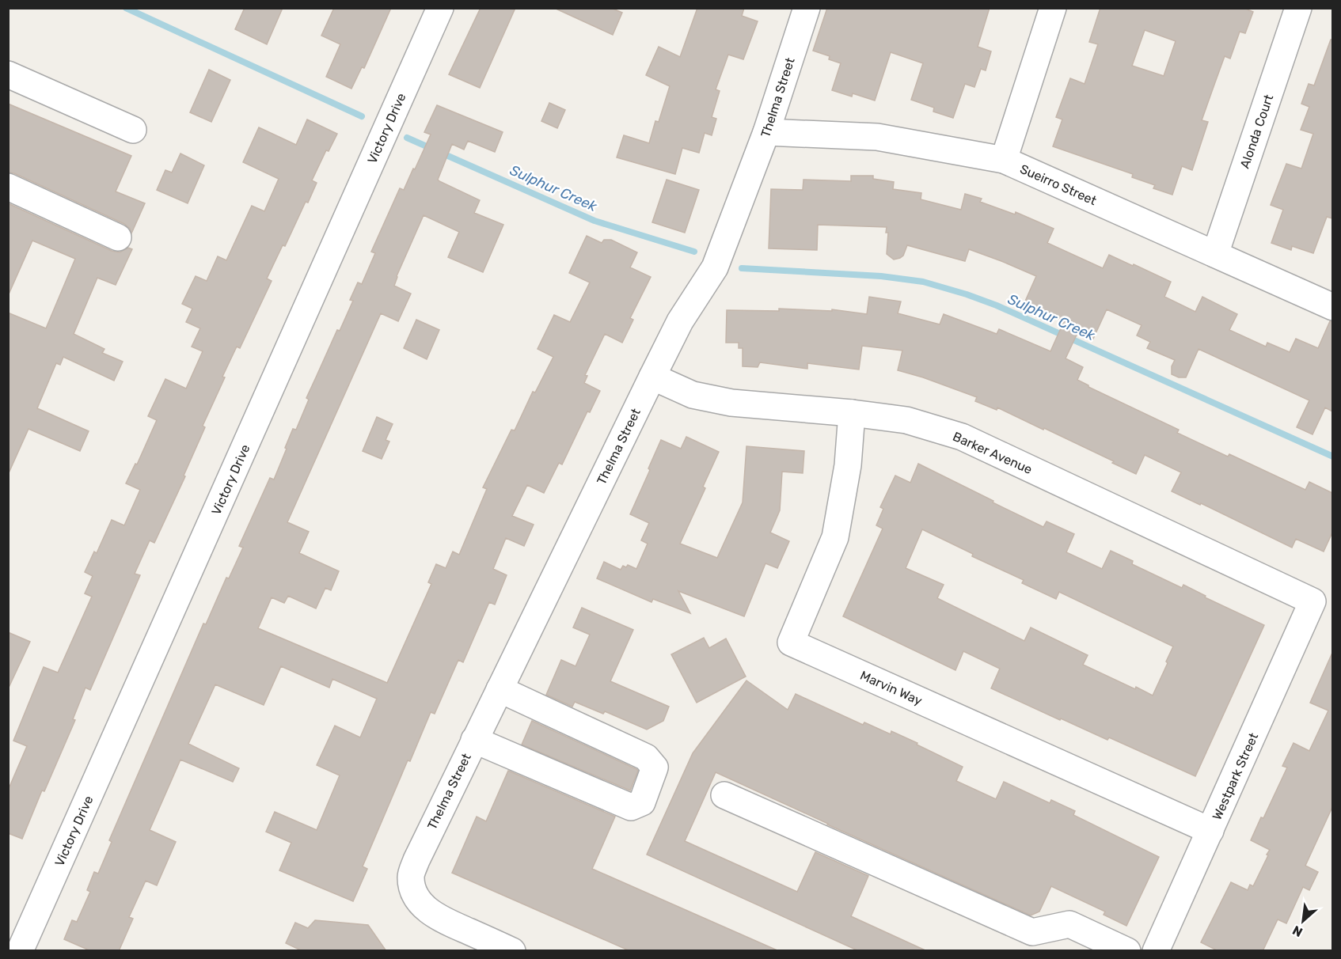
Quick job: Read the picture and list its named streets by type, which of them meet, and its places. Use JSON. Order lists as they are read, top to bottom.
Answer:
{
  "streets": {
    "street": [
      "Thelma Street",
      "Victory Drive",
      "Alonda Court",
      "Sueirro Street",
      "Barker Avenue",
      "Marvin Way",
      "Westpark Street"
    ]
  },
  "crossings": [
    ["Thelma Street", "Sueirro Street"],
    ["Thelma Street", "Barker Avenue"],
    ["Alonda Court", "Sueirro Street"],
    ["Barker Avenue", "Marvin Way"],
    ["Barker Avenue", "Westpark Street"],
    ["Marvin Way", "Westpark Street"]
  ],
  "water": ["Sulphur Creek"],
  "north": "bottom left"
}
